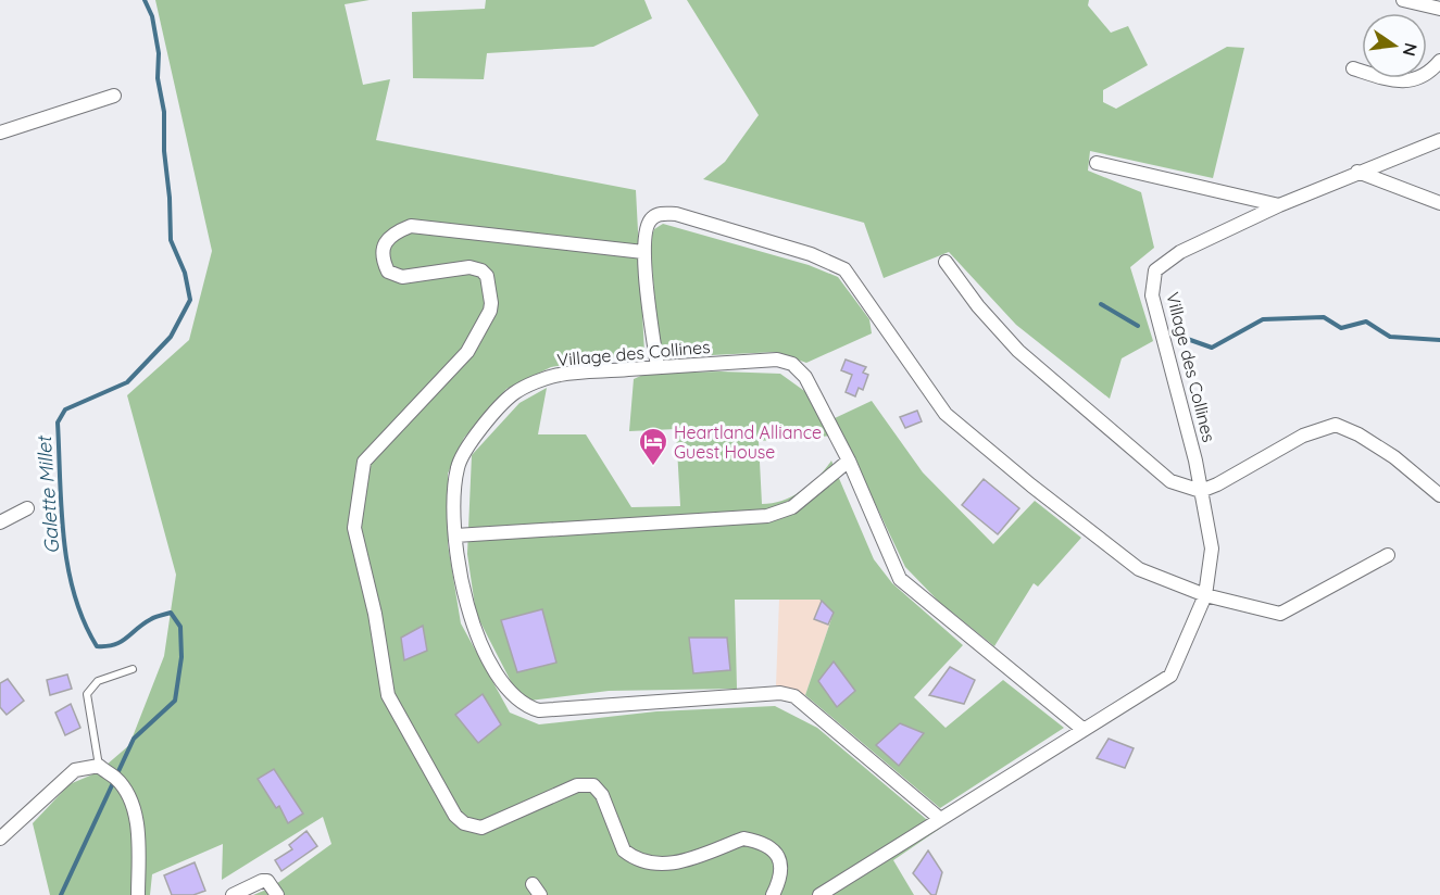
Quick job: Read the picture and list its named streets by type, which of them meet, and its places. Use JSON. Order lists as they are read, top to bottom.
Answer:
{
  "streets": {
    "street": ["Village des Collines"]
  },
  "water": ["Galette Millet"],
  "places": {
    "hotel": ["Heartland Alliance Guest House"]
  },
  "north": "right"
}
